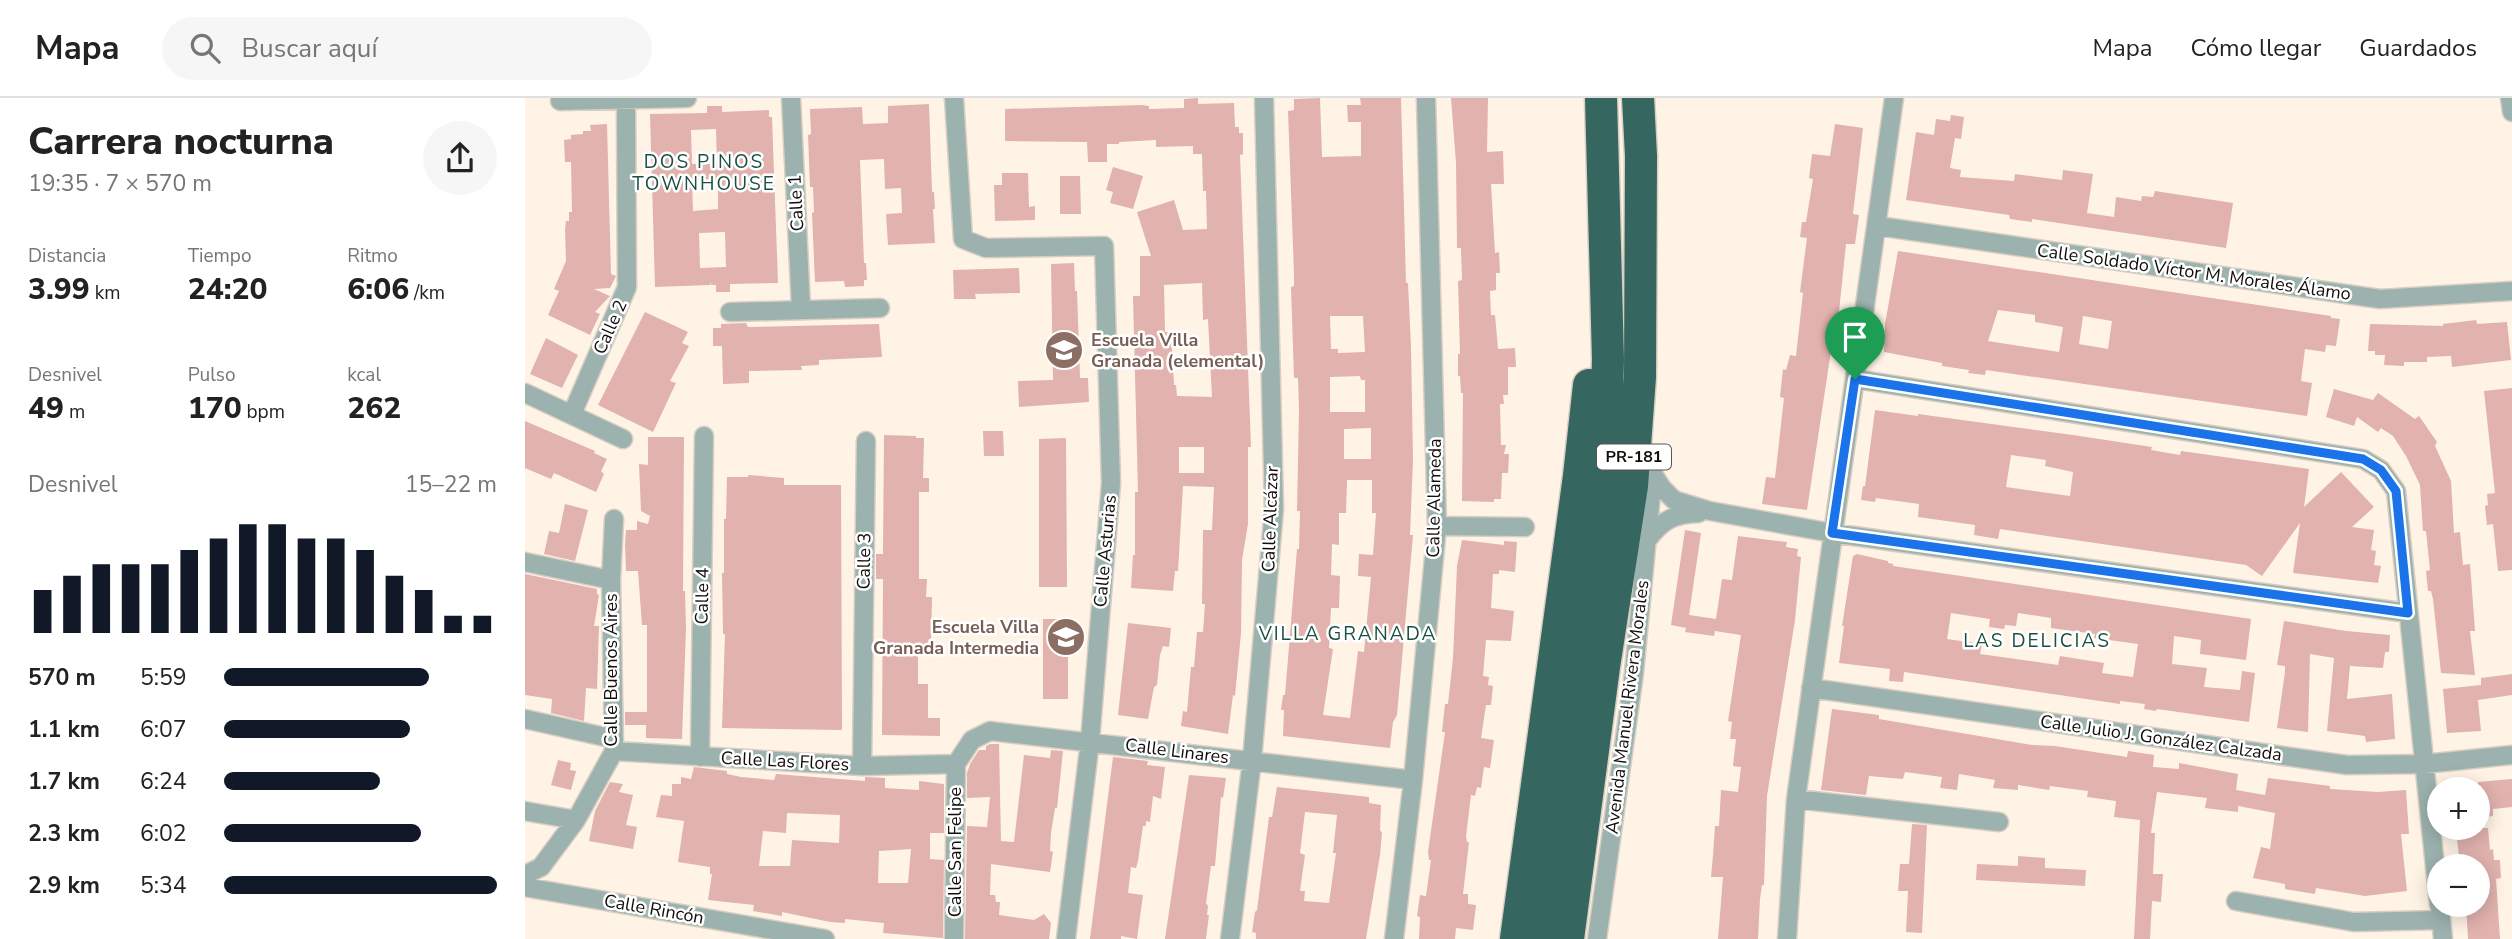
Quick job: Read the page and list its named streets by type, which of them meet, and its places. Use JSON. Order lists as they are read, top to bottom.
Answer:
{
  "streets": {
    "highway": ["PR-181"],
    "street": [
      "Calle 1",
      "Calle Soldado Víctor M. Morales Álamo",
      "Calle 2",
      "Calle Alameda",
      "Calle Alcázar",
      "Calle Asturias",
      "Calle 3",
      "Calle 4",
      "Calle Buenos Aires",
      "Avenida Manuel Rivera Morales",
      "Calle Julio J. González Calzada",
      "Calle Linares",
      "Calle Las Flores",
      "Calle San Felipe",
      "Calle Rincón"
    ]
  },
  "crossings": [
    ["Calle Alameda", "Calle Linares"],
    ["Calle Alcázar", "Calle Linares"],
    ["Calle Asturias", "Calle Linares"],
    ["Calle 3", "Calle Las Flores"],
    ["Calle 4", "Calle Las Flores"],
    ["Calle Buenos Aires", "Calle Las Flores"],
    ["Calle Linares", "Calle Las Flores"],
    ["Calle Linares", "Calle San Felipe"],
    ["Calle Las Flores", "Calle San Felipe"]
  ],
  "districts": ["DOS PINOS TOWNHOUSE", "VILLA GRANADA", "LAS DELICIAS"],
  "places": {
    "school or university": ["Escuela Villa Granada (elemental)", "Escuela Villa Granada Intermedia"]
  },
  "page": {
    "header": "Mapa",
    "search": "Buscar aquí",
    "nav": ["Mapa", "Cómo llegar", "Guardados"],
    "heading": ["Carrera nocturna", "19:35 · 7 × 570 m"],
    "stats": [
      ["Distancia", "3.99 km"],
      ["Tiempo", "24:20"],
      ["Ritmo", "6:06 /km"],
      ["Desnivel", "49 m"],
      ["Pulso", "170 bpm"],
      ["kcal", "262"]
    ],
    "chart": ["Desnivel", "15–22 m"],
    "list": [
      {
        "name": "570 m",
        "note": "5:59"
      },
      {
        "name": "1.1 km",
        "note": "6:07"
      },
      {
        "name": "1.7 km",
        "note": "6:24"
      },
      {
        "name": "2.3 km",
        "note": "6:02"
      },
      {
        "name": "2.9 km",
        "note": "5:34"
      }
    ],
    "map_buttons": ["+", "−"]
  }
}
